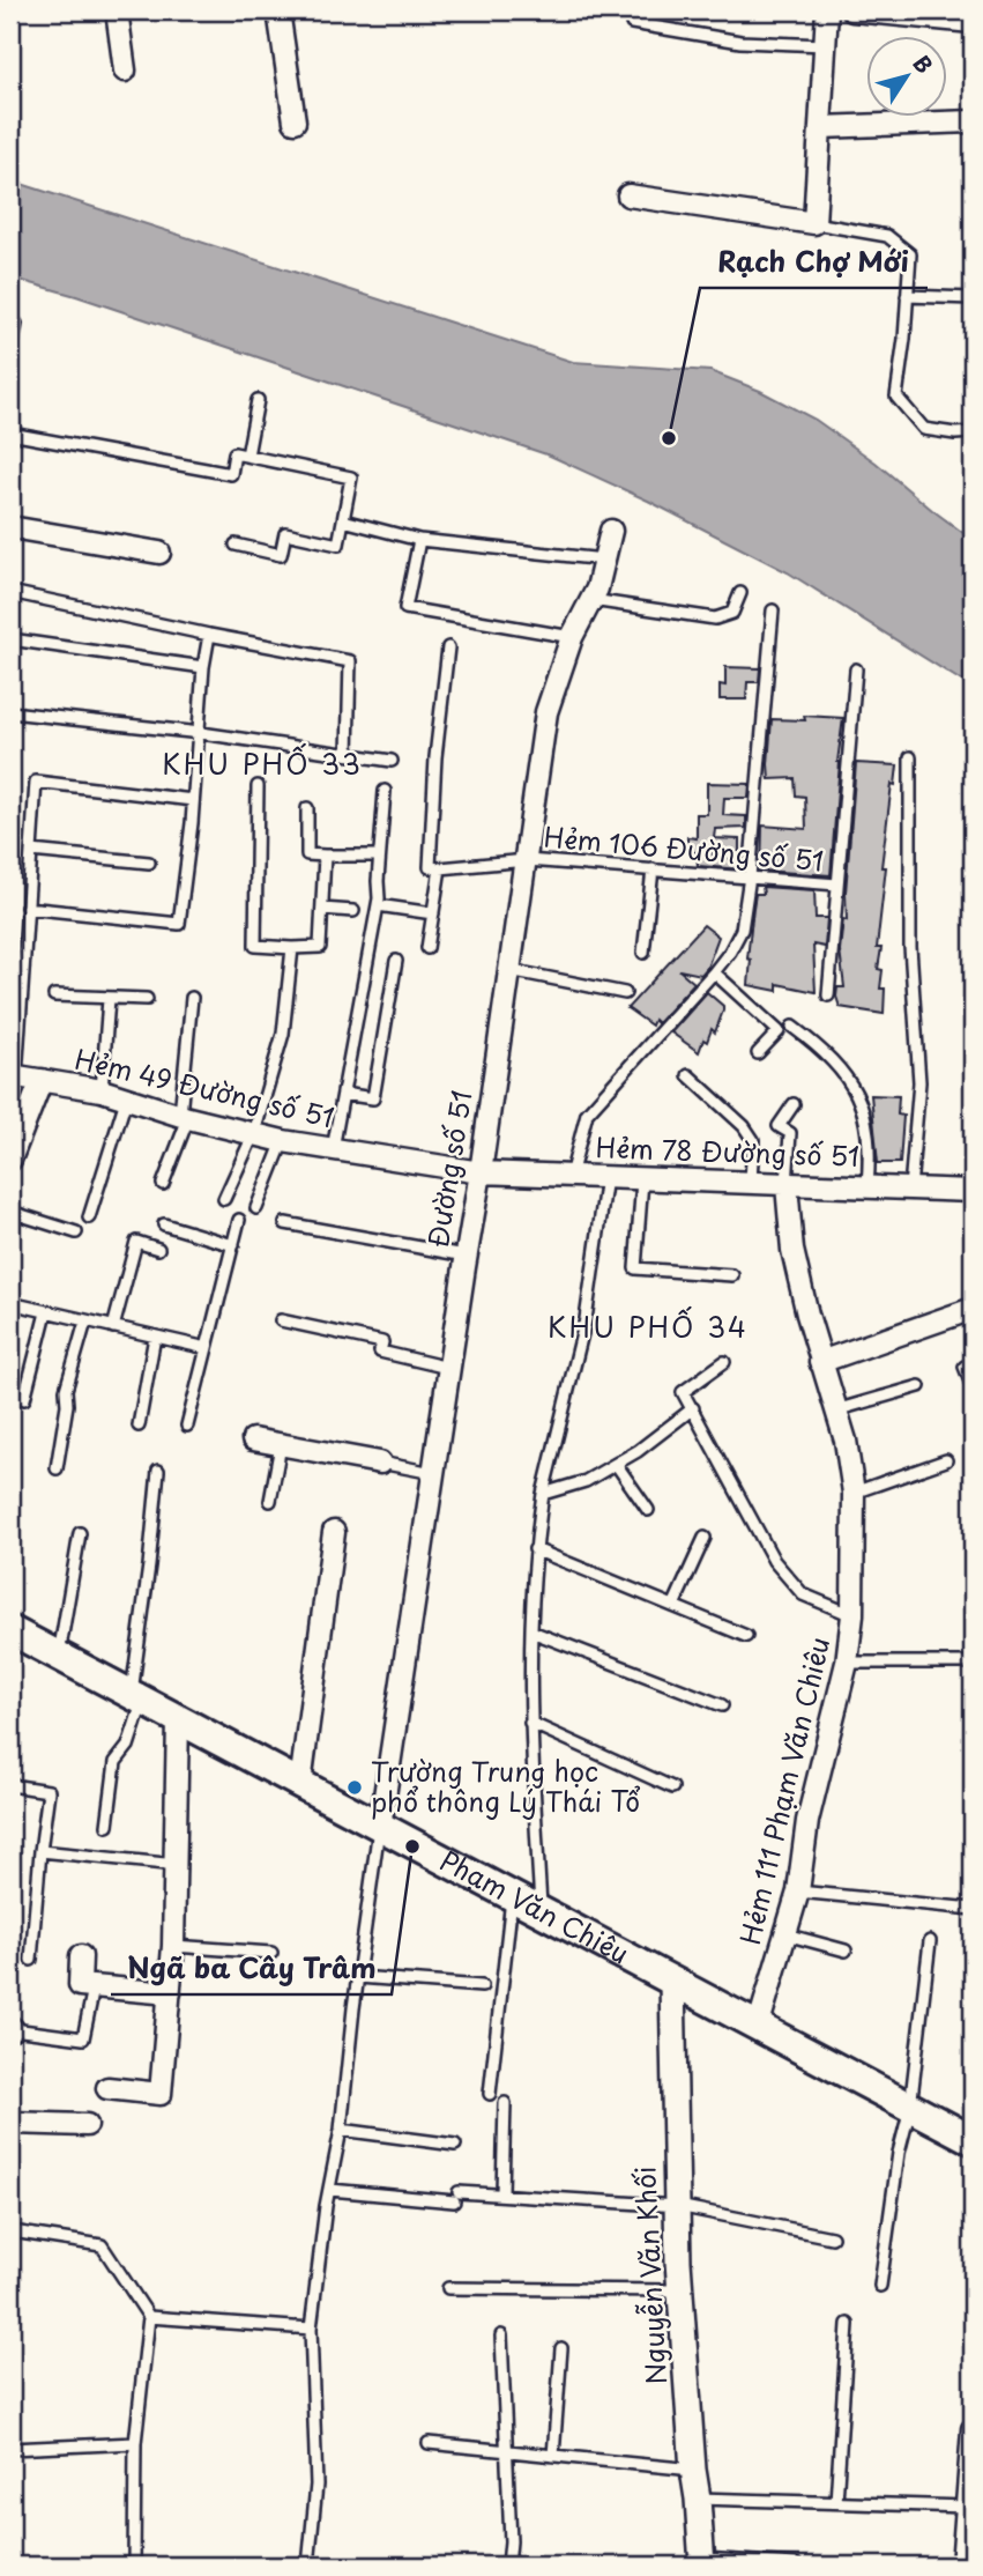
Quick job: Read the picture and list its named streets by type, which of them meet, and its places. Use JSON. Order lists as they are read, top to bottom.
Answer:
{
  "streets": {
    "main road": ["Phạm Văn Chiêu"],
    "street": [
      "Hẻm 49 Đường số 51",
      "Hẻm 78 Đường số 51",
      "Đường số 51",
      "Hẻm 111 Phạm Văn Chiêu",
      "Nguyễn Văn Khối"
    ],
    "lane": ["Hẻm 106 Đường số 51"]
  },
  "crossings": [
    ["Hẻm 106 Đường số 51", "Đường số 51"],
    ["Hẻm 49 Đường số 51", "Hẻm 78 Đường số 51"],
    ["Hẻm 49 Đường số 51", "Đường số 51"],
    ["Hẻm 78 Đường số 51", "Đường số 51"],
    ["Hẻm 78 Đường số 51", "Hẻm 111 Phạm Văn Chiêu"],
    ["Đường số 51", "Phạm Văn Chiêu"],
    ["Hẻm 111 Phạm Văn Chiêu", "Phạm Văn Chiêu"],
    ["Phạm Văn Chiêu", "Nguyễn Văn Khối"]
  ],
  "districts": ["KHU PHỐ 33", "KHU PHỐ 34"],
  "places": ["Rạch Chợ Mới", "Trường Trung học phổ thông Lý Thái Tổ", "Ngã ba Cây Trâm"],
  "north": "top right"
}
